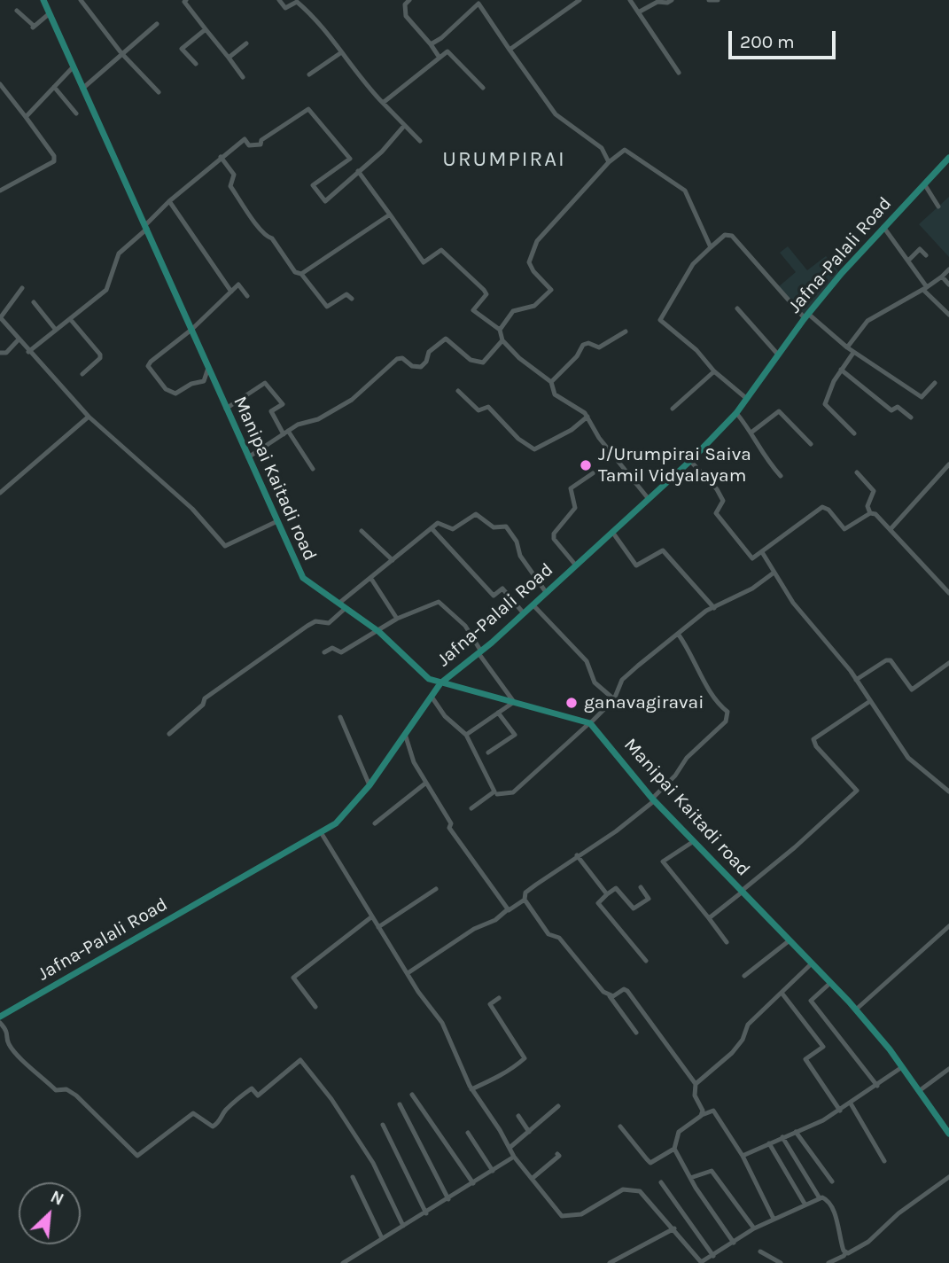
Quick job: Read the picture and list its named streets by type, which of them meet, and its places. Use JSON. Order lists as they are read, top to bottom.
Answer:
{
  "streets": {
    "main road": ["Jafna-Palali Road", "Manipai Kaitadi road"]
  },
  "crossings": [
    ["Jafna-Palali Road", "Manipai Kaitadi road"]
  ],
  "districts": ["URUMPIRAI"],
  "places": ["J/Urumpirai Saiva Tamil Vidyalayam", "ganavagiravai"],
  "scale_bar": "200 m",
  "north": "top right"
}
